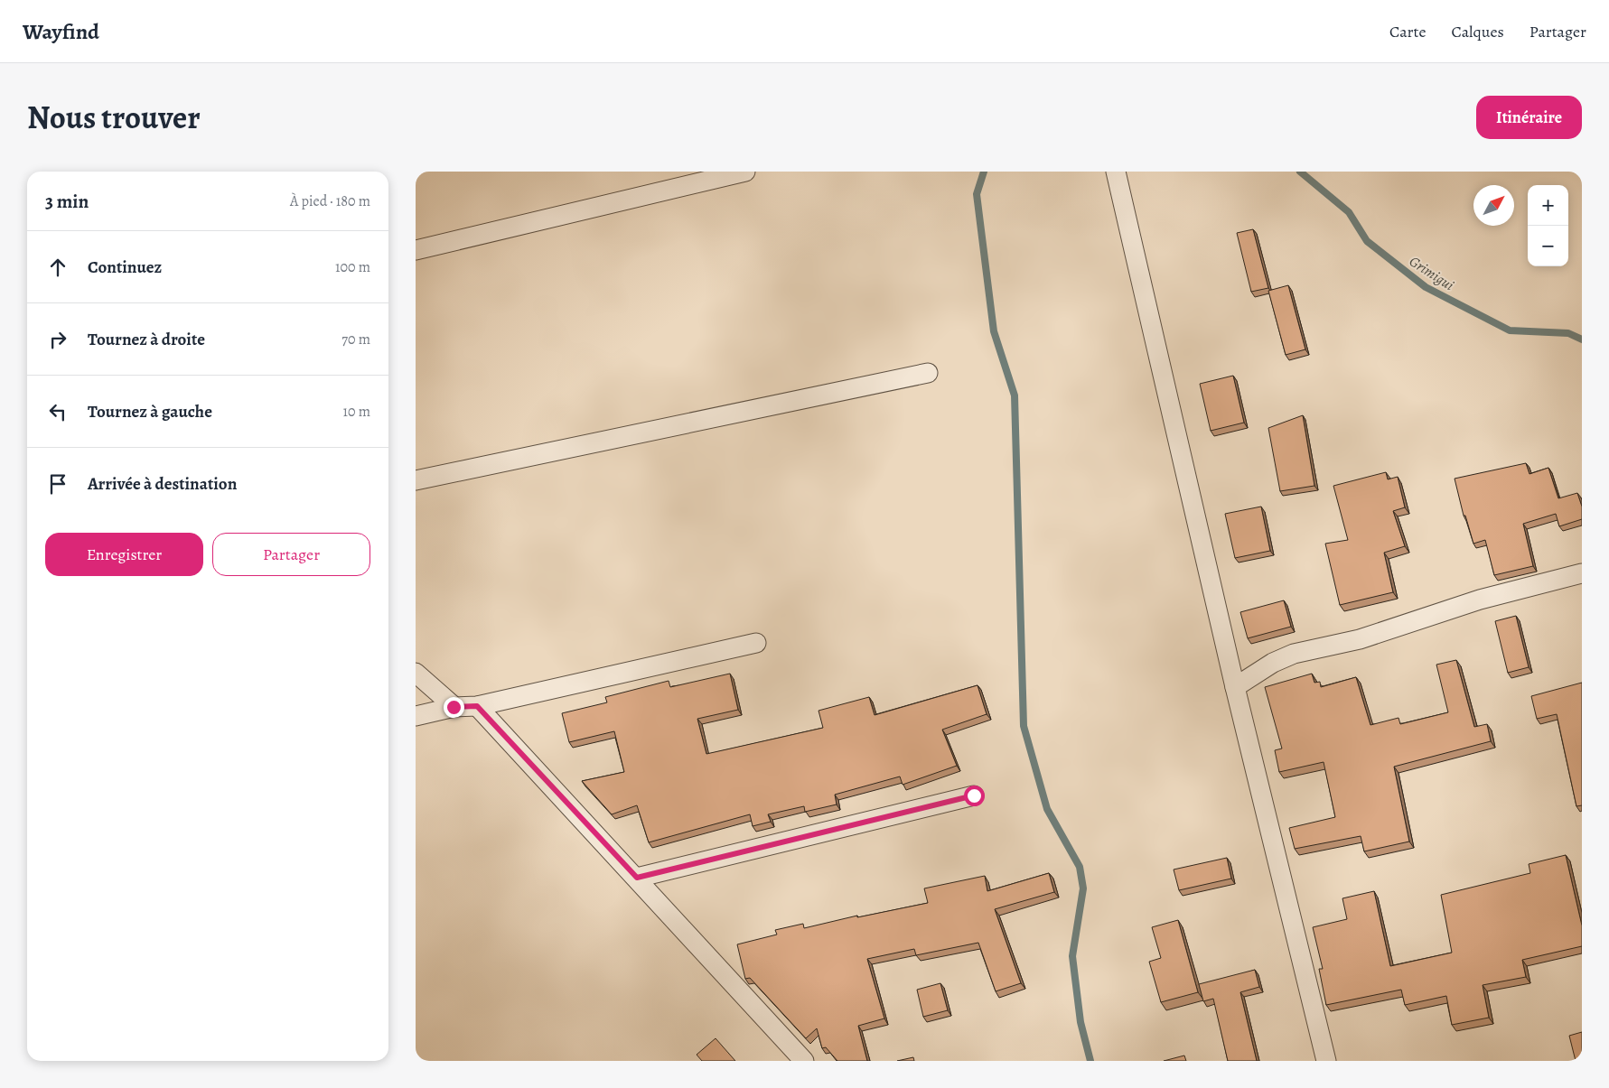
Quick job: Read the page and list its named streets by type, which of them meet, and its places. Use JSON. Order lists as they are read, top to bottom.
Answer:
{
  "water": ["Grimigui"],
  "north": "top right",
  "page": {
    "header": "Wayfind",
    "nav": ["Carte", "Calques", "Partager"],
    "title": "Nous trouver",
    "buttons": [
      "Itinéraire",
      ["Enregistrer", "Partager"]
    ],
    "heading": ["3 min", "À pied · 180 m"],
    "map_buttons": ["+", "−"],
    "list": [
      ["Continuez", "100 m"],
      ["Tournez à droite", "70 m"],
      ["Tournez à gauche", "10 m"],
      "Arrivée à destination"
    ]
  }
}
